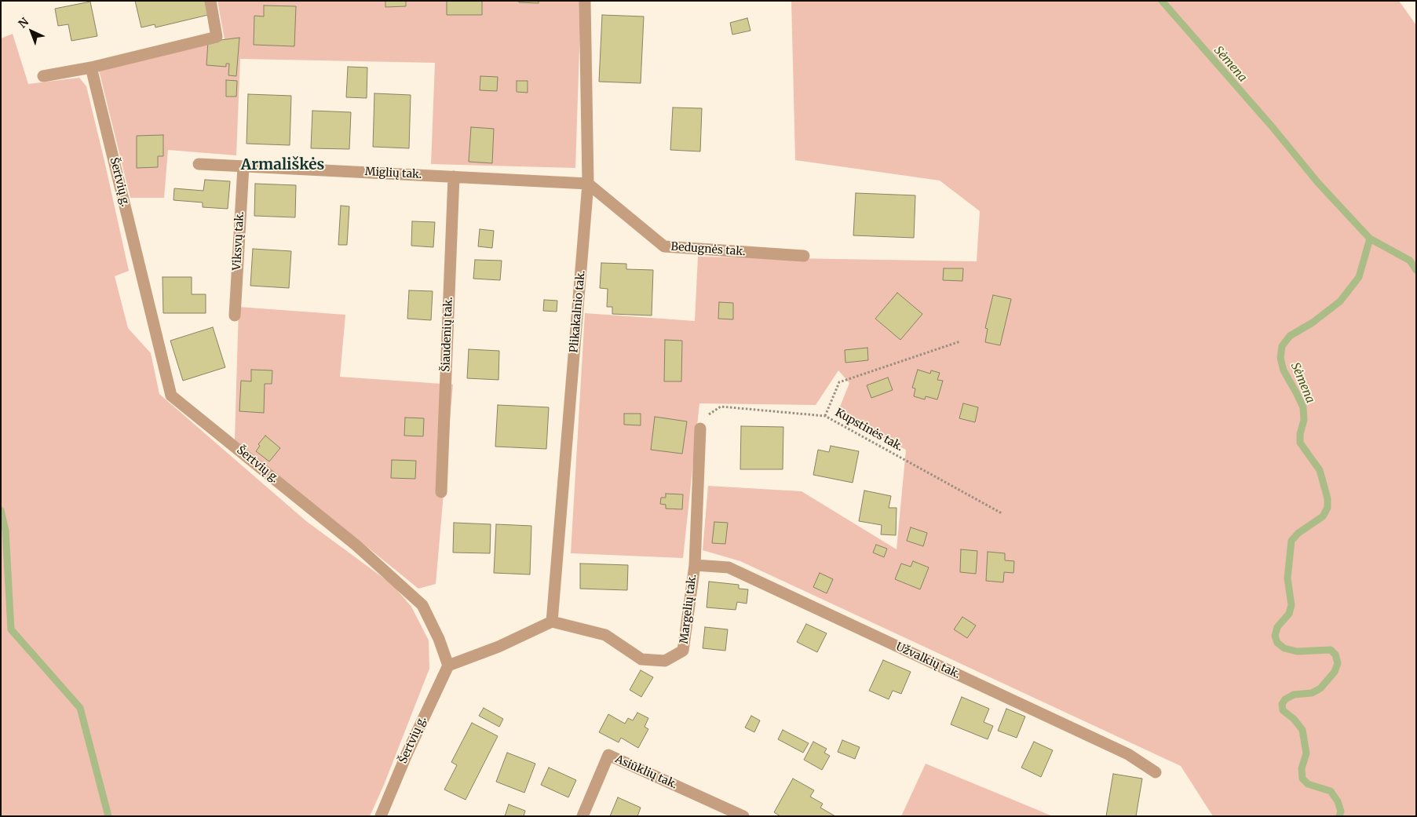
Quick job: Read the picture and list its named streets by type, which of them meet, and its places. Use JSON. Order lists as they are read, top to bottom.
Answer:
{
  "streets": {
    "street": [
      "Miglių tak.",
      "Šertvių g.",
      "Viksvų tak.",
      "Bedugnės tak.",
      "Plikakalnio tak.",
      "Šiaudenių tak.",
      "Margelių tak.",
      "Užvalkių tak.",
      "Asiūklių tak."
    ],
    "path": ["Kupstinės tak."]
  },
  "crossings": [
    ["Miglių tak.", "Viksvų tak."],
    ["Miglių tak.", "Bedugnės tak."],
    ["Miglių tak.", "Plikakalnio tak."],
    ["Miglių tak.", "Šiaudenių tak."],
    ["Bedugnės tak.", "Plikakalnio tak."],
    ["Plikakalnio tak.", "Margelių tak."],
    ["Kupstinės tak.", "Margelių tak."],
    ["Margelių tak.", "Užvalkių tak."]
  ],
  "districts": ["Armališkės"],
  "water": ["Sėmena"],
  "north": "top left"
}
